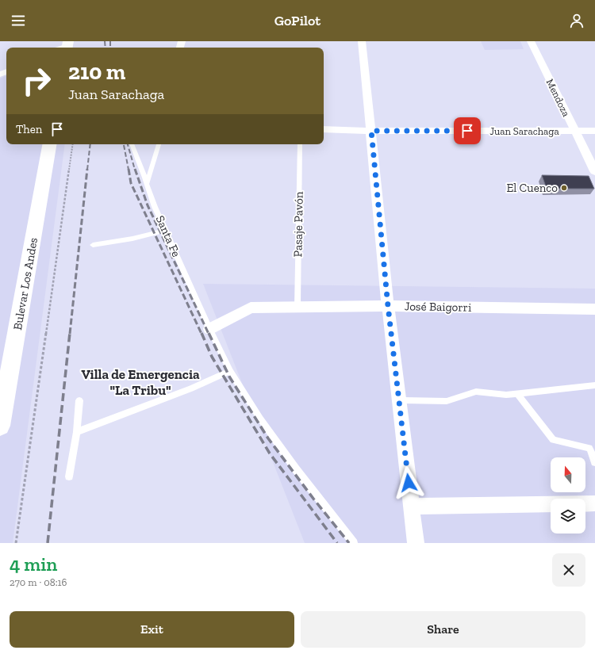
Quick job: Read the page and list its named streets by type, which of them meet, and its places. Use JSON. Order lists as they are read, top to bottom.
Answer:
{
  "streets": {
    "main road": ["Bulevar Los Andes"],
    "street": ["Mendoza", "Juan Sarachaga", "José Baigorri"],
    "lane": ["Pasaje Pavón", "Santa Fe"]
  },
  "crossings": [
    ["Mendoza", "Juan Sarachaga"],
    ["Pasaje Pavón", "José Baigorri"],
    ["Santa Fe", "José Baigorri"]
  ],
  "districts": ["Villa de Emergencia \"La Tribu\""],
  "places": ["El Cuenco"],
  "north": "top",
  "page": {
    "header": "GoPilot",
    "turn": ["210 m", "Juan Sarachaga"],
    "then": "Then",
    "heading": ["4 min", "270 m · 08:16"],
    "buttons": ["Exit", "Share"]
  }
}
